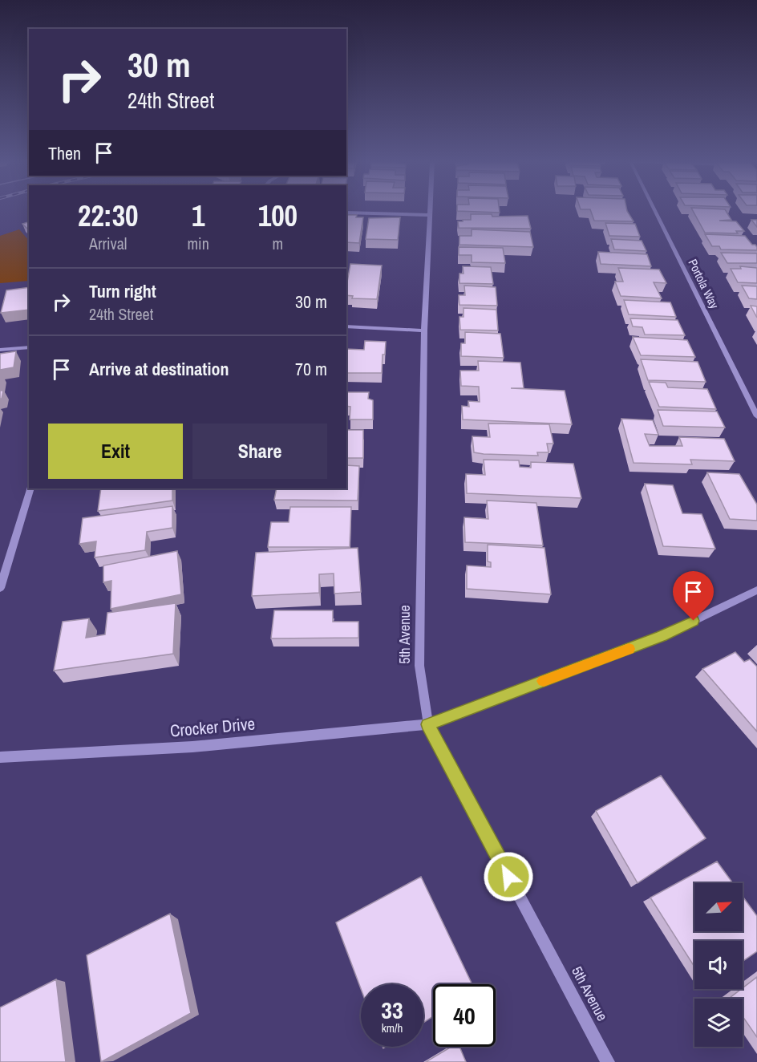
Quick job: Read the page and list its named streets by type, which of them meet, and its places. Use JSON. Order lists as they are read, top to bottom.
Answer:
{
  "streets": {
    "street": ["Portola Way", "5th Avenue", "Crocker Drive"]
  },
  "crossings": [
    ["5th Avenue", "Crocker Drive"]
  ],
  "north": "top right",
  "page": {
    "turn": ["30 m", "24th Street"],
    "then": "Then",
    "eta": [
      "22:30",
      "Arrival",
      "1",
      "min",
      "100",
      "m"
    ],
    "list": [
      {
        "name": "Turn right",
        "note": "24th Street",
        "value": "30 m"
      },
      {
        "name": "Arrive at destination",
        "value": "70 m"
      }
    ],
    "buttons": ["Exit", "Share"],
    "speed": "33 km/h",
    "limit": "40"
  }
}
